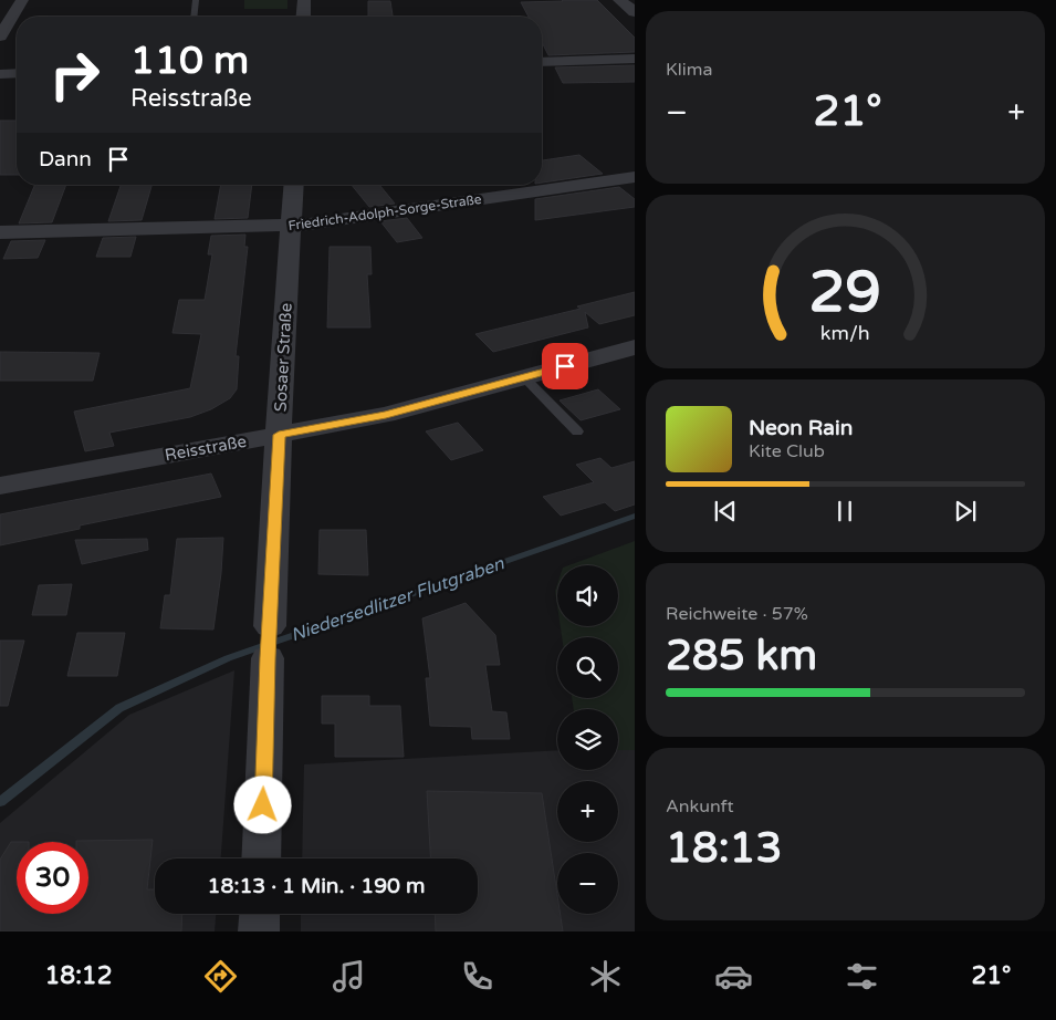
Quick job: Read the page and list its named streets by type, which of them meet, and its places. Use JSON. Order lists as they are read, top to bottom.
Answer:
{
  "streets": {
    "street": ["Friedrich-Adolph-Sorge-Straße", "Sosaer Straße", "Reisstraße"]
  },
  "crossings": [
    ["Friedrich-Adolph-Sorge-Straße", "Sosaer Straße"],
    ["Sosaer Straße", "Reisstraße"]
  ],
  "water": ["Niedersedlitzer Flutgraben"],
  "page": {
    "tile": [
      "Klima",
      ["Reichweite · 57%", "285 km"],
      ["Ankunft", "18:13"]
    ],
    "turn": ["110 m", "Reisstraße"],
    "heat": ["−", "21°", "+"],
    "then": "Dann",
    "song": ["Neon Rain", "Kite Club"],
    "map_buttons": ["+", "−"],
    "limit": "30",
    "trip": "18:13 · 1 Min. · 190 m",
    "tabs": ["18:12", "21°"],
    "gauge": ["29", "km/h"]
  }
}
